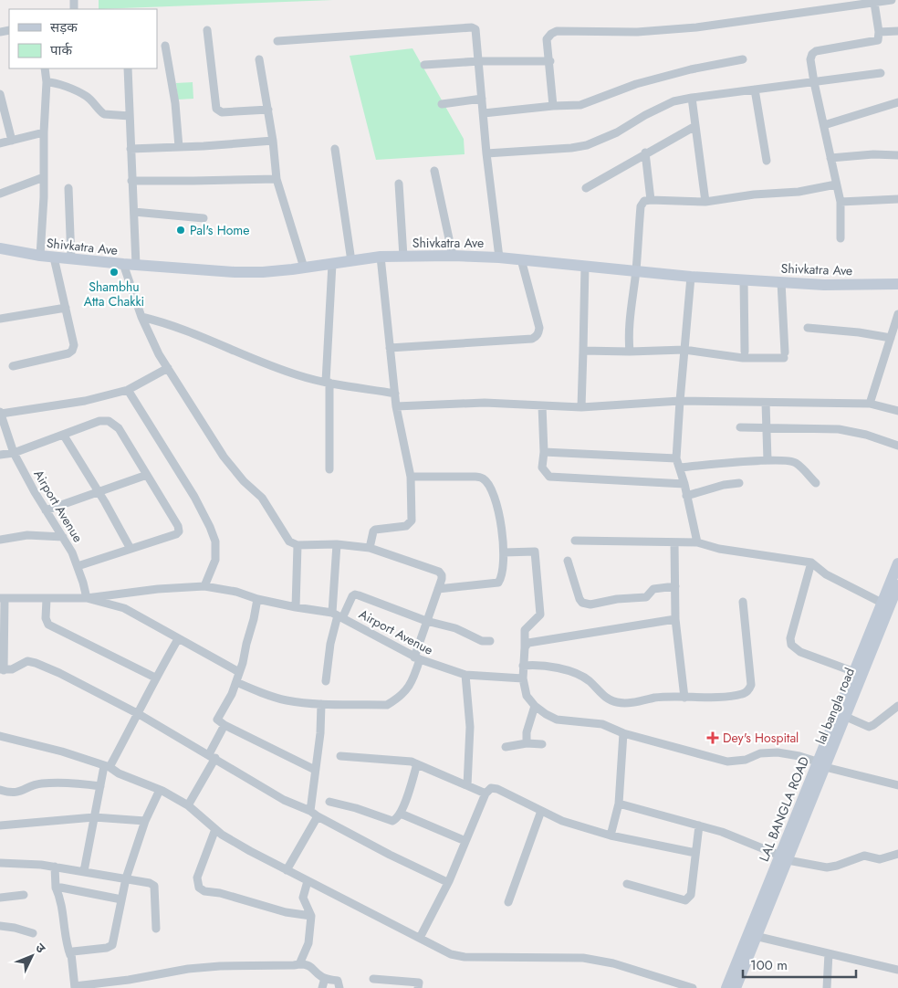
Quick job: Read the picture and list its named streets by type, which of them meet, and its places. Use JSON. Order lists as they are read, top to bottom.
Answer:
{
  "streets": {
    "street": ["Shivkatra Ave", "Airport Avenue", "lal bangla road"]
  },
  "places": {
    "other": ["Pal's Home", "Shambhu Atta Chakki"],
    "health": ["Dey's Hospital"]
  },
  "legend": ["सड़क", "पार्क"],
  "scale_bar": "100 m",
  "north": "top right"
}
